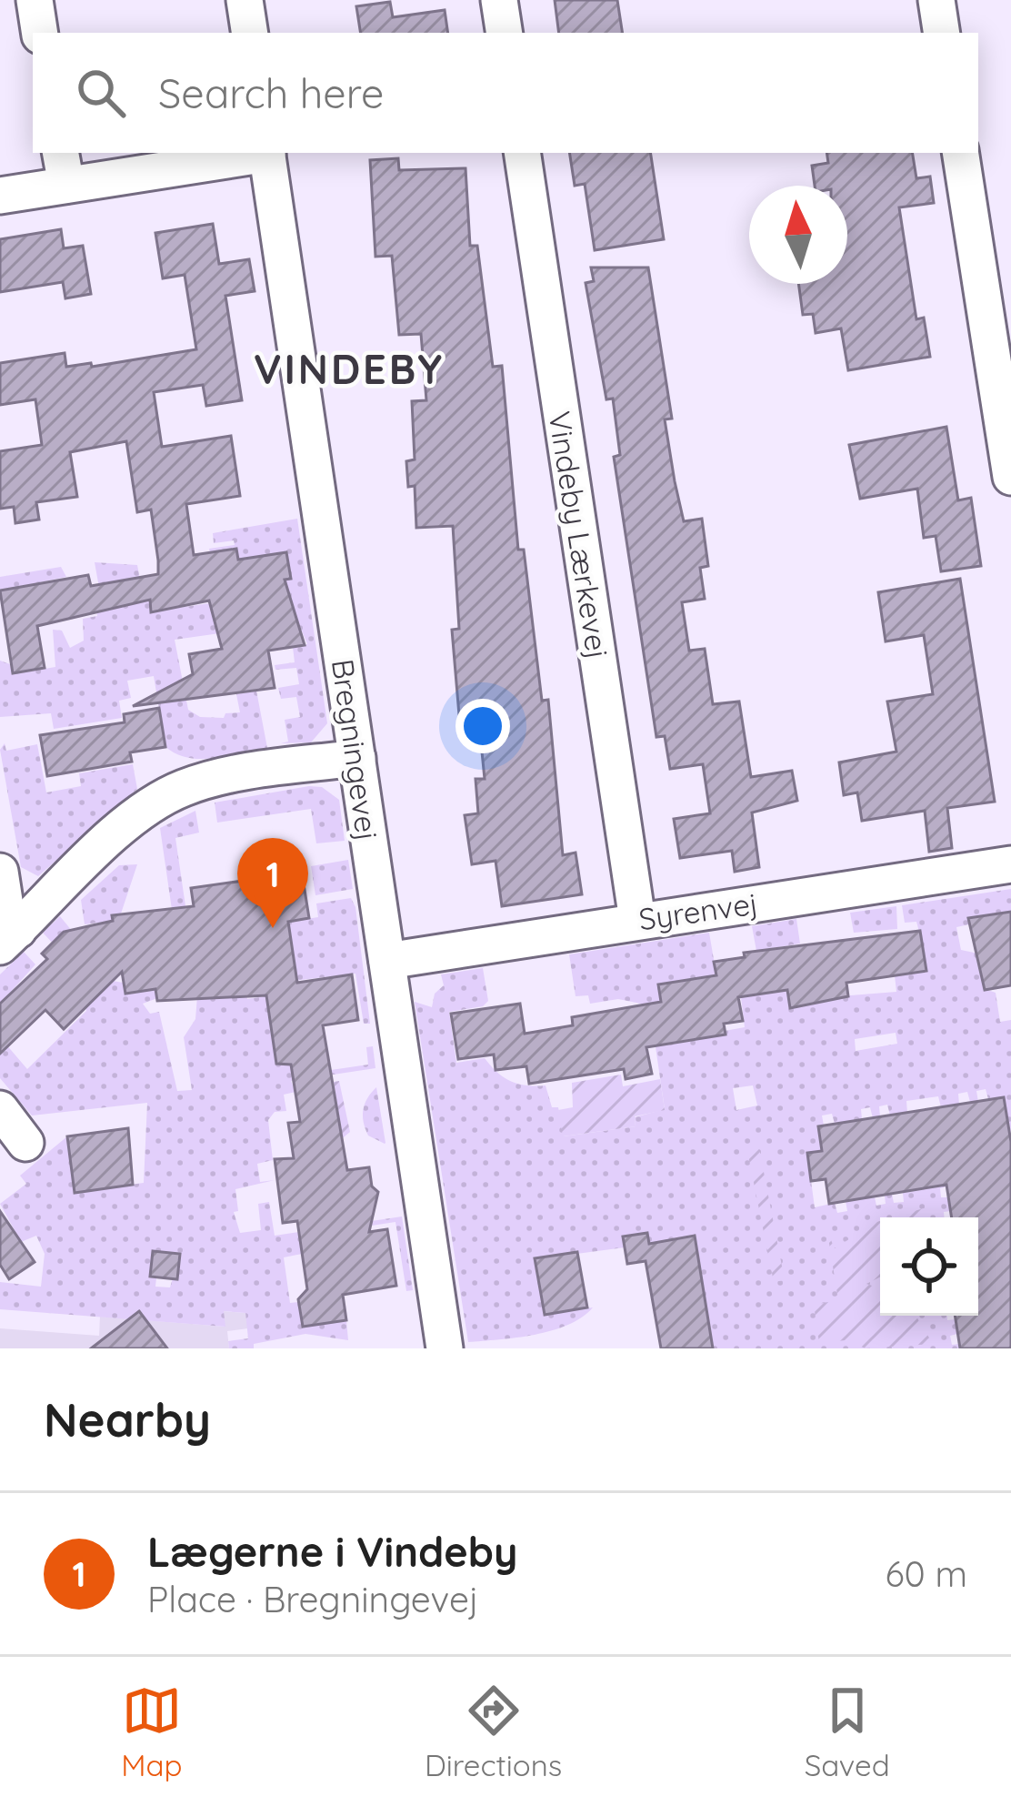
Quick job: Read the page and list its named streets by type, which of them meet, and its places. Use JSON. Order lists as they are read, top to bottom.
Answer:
{
  "streets": {
    "street": ["Vindeby Lærkevej", "Bregningevej", "Syrenvej"]
  },
  "crossings": [
    ["Vindeby Lærkevej", "Syrenvej"],
    ["Bregningevej", "Syrenvej"]
  ],
  "districts": ["VINDEBY"],
  "north": "top",
  "page": {
    "search": "Search here",
    "pins": "1",
    "heading": "Nearby",
    "list": [
      {
        "mark": "1",
        "name": "Lægerne i Vindeby",
        "note": "Place · Bregningevej",
        "value": "60 m"
      }
    ],
    "nav": ["Map", "Directions", "Saved"]
  }
}
